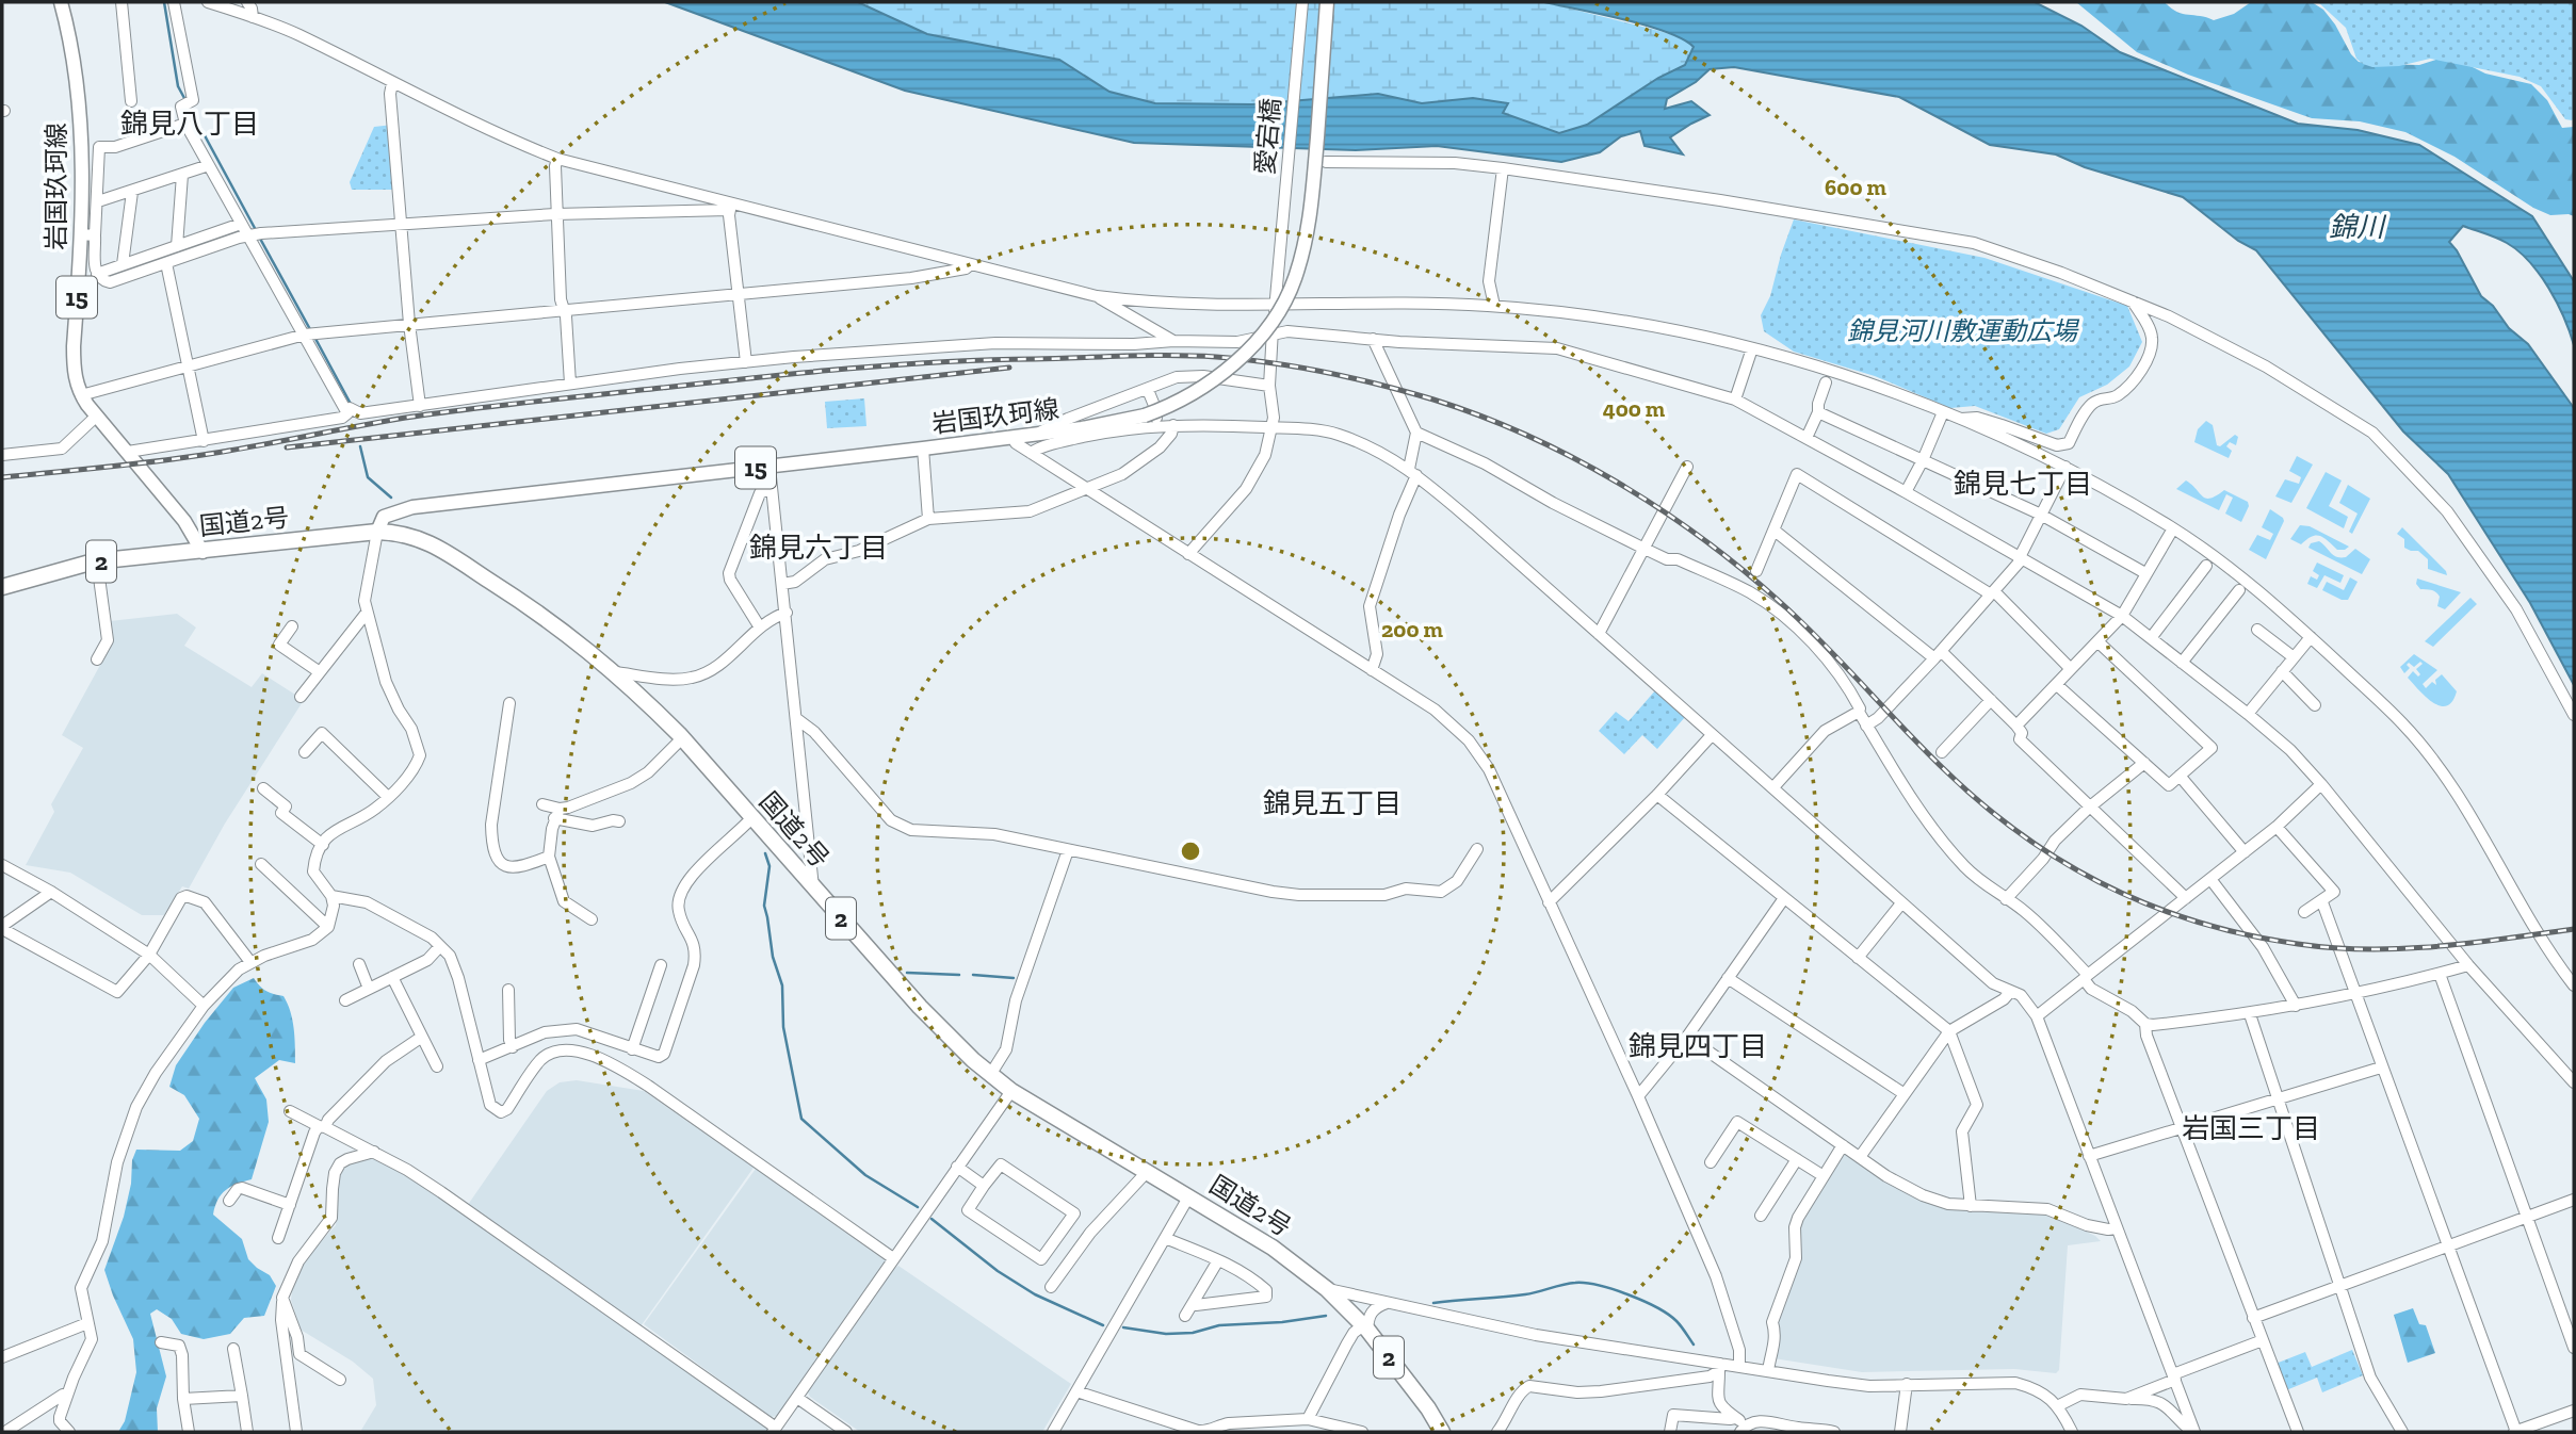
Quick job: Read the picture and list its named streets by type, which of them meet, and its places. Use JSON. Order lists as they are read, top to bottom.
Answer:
{
  "streets": {
    "highway": ["国道2号", "2"],
    "main road": ["岩国玖珂線", "15"],
    "street": ["愛宕橋"]
  },
  "crossings": [
    ["岩国玖珂線", "国道2号"]
  ],
  "districts": [
    "錦見八丁目",
    "錦見七丁目",
    "錦見六丁目",
    "錦見五丁目",
    "錦見四丁目",
    "岩国三丁目"
  ],
  "water": ["錦川"],
  "parks": ["錦見河川敷運動広場"],
  "rings": ["600 m", "400 m", "200 m"]
}
